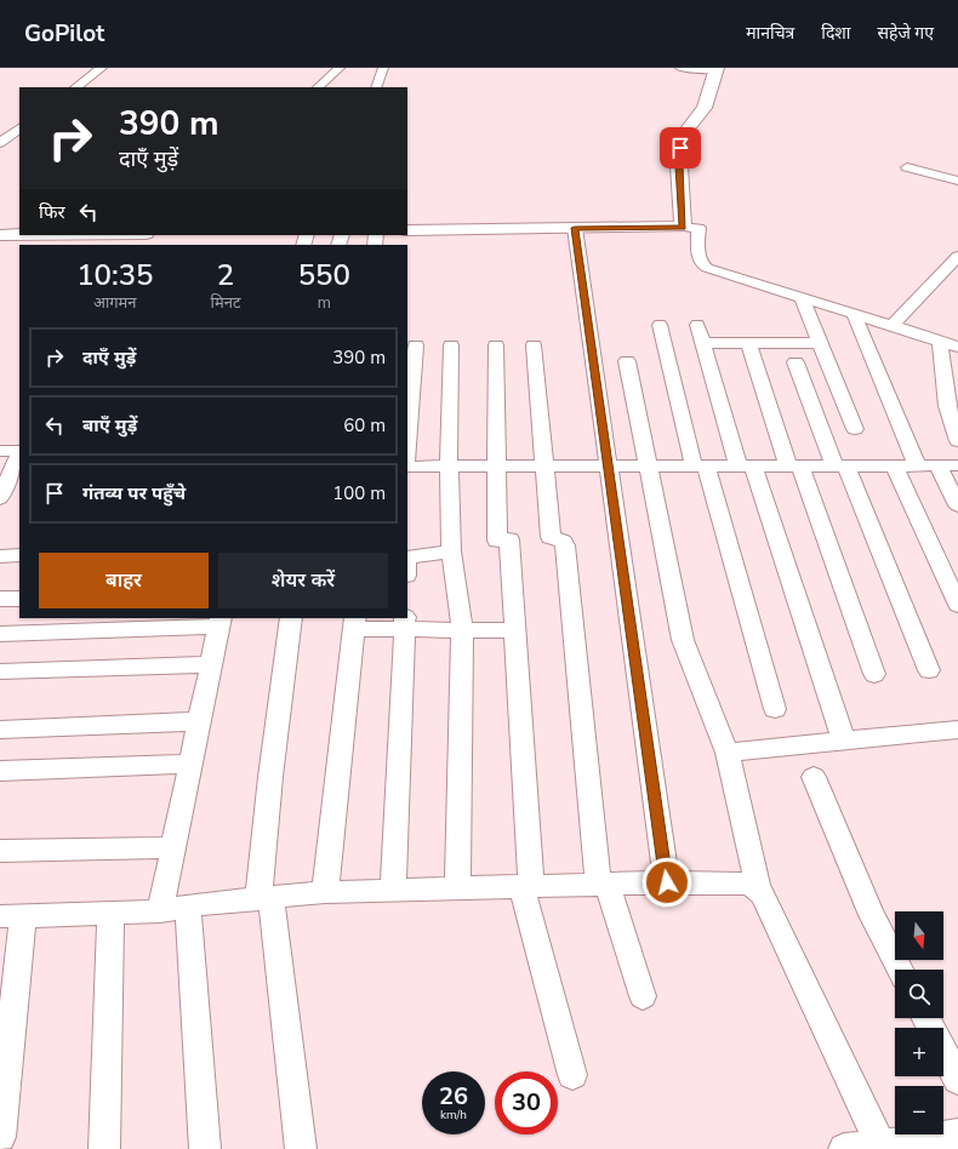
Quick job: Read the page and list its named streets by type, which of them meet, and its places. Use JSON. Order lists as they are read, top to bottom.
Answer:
{
  "north": "bottom",
  "page": {
    "header": "GoPilot",
    "nav": ["मानचित्र", "दिशा", "सहेजे गए"],
    "turn": ["390 m", "दाएँ मुड़ें"],
    "then": "फिर",
    "eta": [
      "10:35",
      "आगमन",
      "2",
      "मिनट",
      "550",
      "m"
    ],
    "list": [
      {
        "name": "दाएँ मुड़ें",
        "value": "390 m"
      },
      {
        "name": "बाएँ मुड़ें",
        "value": "60 m"
      },
      {
        "name": "गंतव्य पर पहुँचे",
        "value": "100 m"
      }
    ],
    "buttons": ["बाहर", "शेयर करें"],
    "map_buttons": ["+", "−"],
    "speed": "26 km/h",
    "limit": "30"
  }
}
